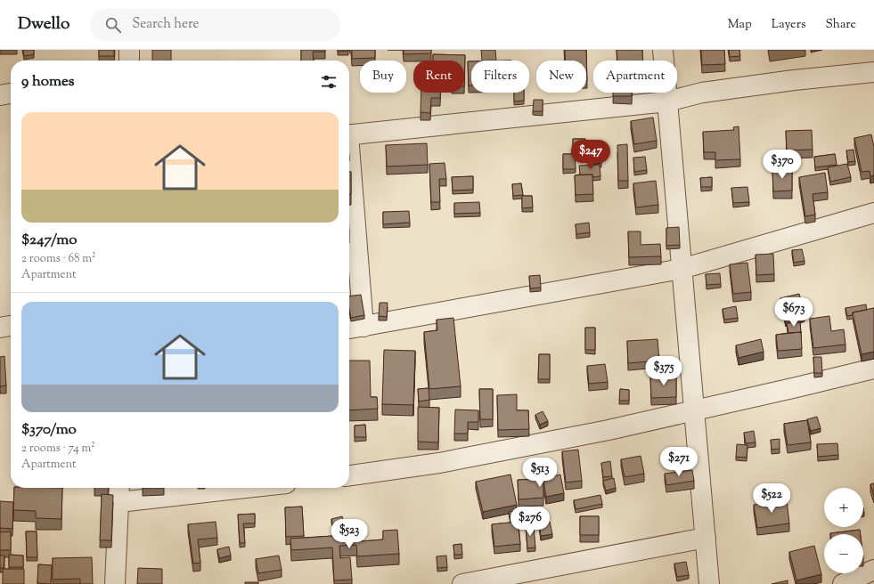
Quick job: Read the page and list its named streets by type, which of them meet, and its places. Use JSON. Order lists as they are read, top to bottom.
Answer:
{
  "page": {
    "header": "Dwello",
    "search": "Search here",
    "nav": ["Map", "Layers", "Share"],
    "chip": [
      "Buy",
      "Rent",
      "Filters",
      "New",
      "Apartment"
    ],
    "heading": "9 homes",
    "list": [
      {
        "name": "$247/mo",
        "note": "2 rooms · 68 m² · Apartment"
      },
      {
        "name": "$370/mo",
        "note": "2 rooms · 74 m² · Apartment"
      }
    ],
    "price": [
      "$247",
      "$370",
      "$673",
      "$375",
      "$271",
      "$513",
      "$522",
      "$276",
      "$523"
    ],
    "map_buttons": ["+", "−"]
  }
}
